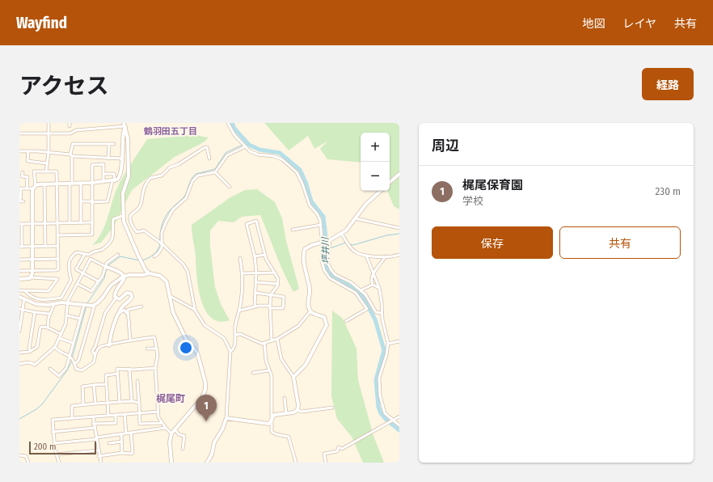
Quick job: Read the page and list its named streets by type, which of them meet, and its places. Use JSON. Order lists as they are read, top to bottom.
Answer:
{
  "districts": ["鶴羽田五丁目", "梶尾町"],
  "water": ["坪井川"],
  "scale_bar": "200 m",
  "page": {
    "header": "Wayfind",
    "nav": ["地図", "レイヤ", "共有"],
    "title": "アクセス",
    "buttons": [
      "経路",
      ["保存", "共有"]
    ],
    "heading": "周辺",
    "map_buttons": ["+", "−"],
    "list": [
      {
        "mark": "1",
        "name": "梶尾保育園",
        "note": "学校",
        "value": "230 m"
      }
    ],
    "pins": "1",
    "scale": "200 m"
  }
}
